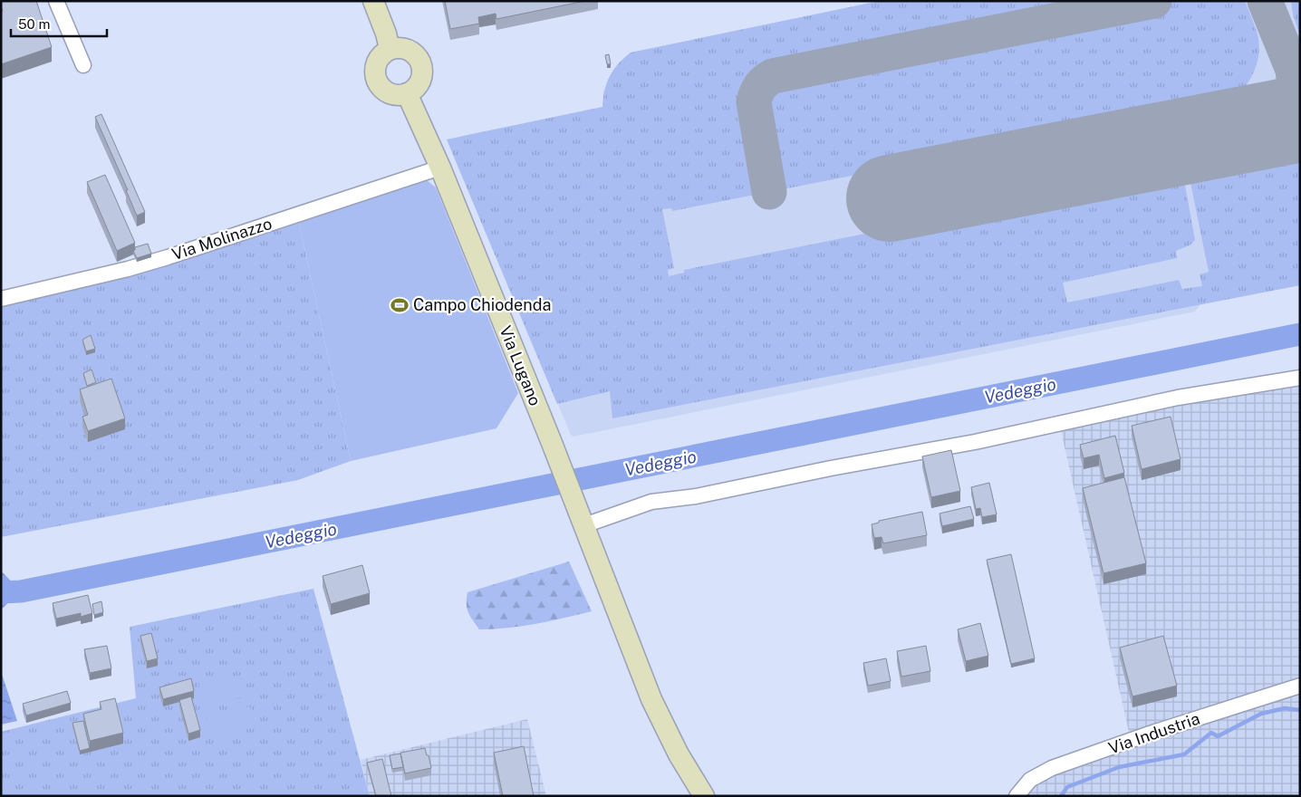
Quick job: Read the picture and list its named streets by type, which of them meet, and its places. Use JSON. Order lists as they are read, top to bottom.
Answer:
{
  "streets": {
    "main road": ["Via Lugano"],
    "street": ["Via Molinazzo", "Via Industria"]
  },
  "crossings": [
    ["Via Molinazzo", "Via Lugano"]
  ],
  "water": ["Vedeggio"],
  "places": {
    "sports": ["Campo Chiodenda"]
  },
  "scale_bar": "50 m"
}
